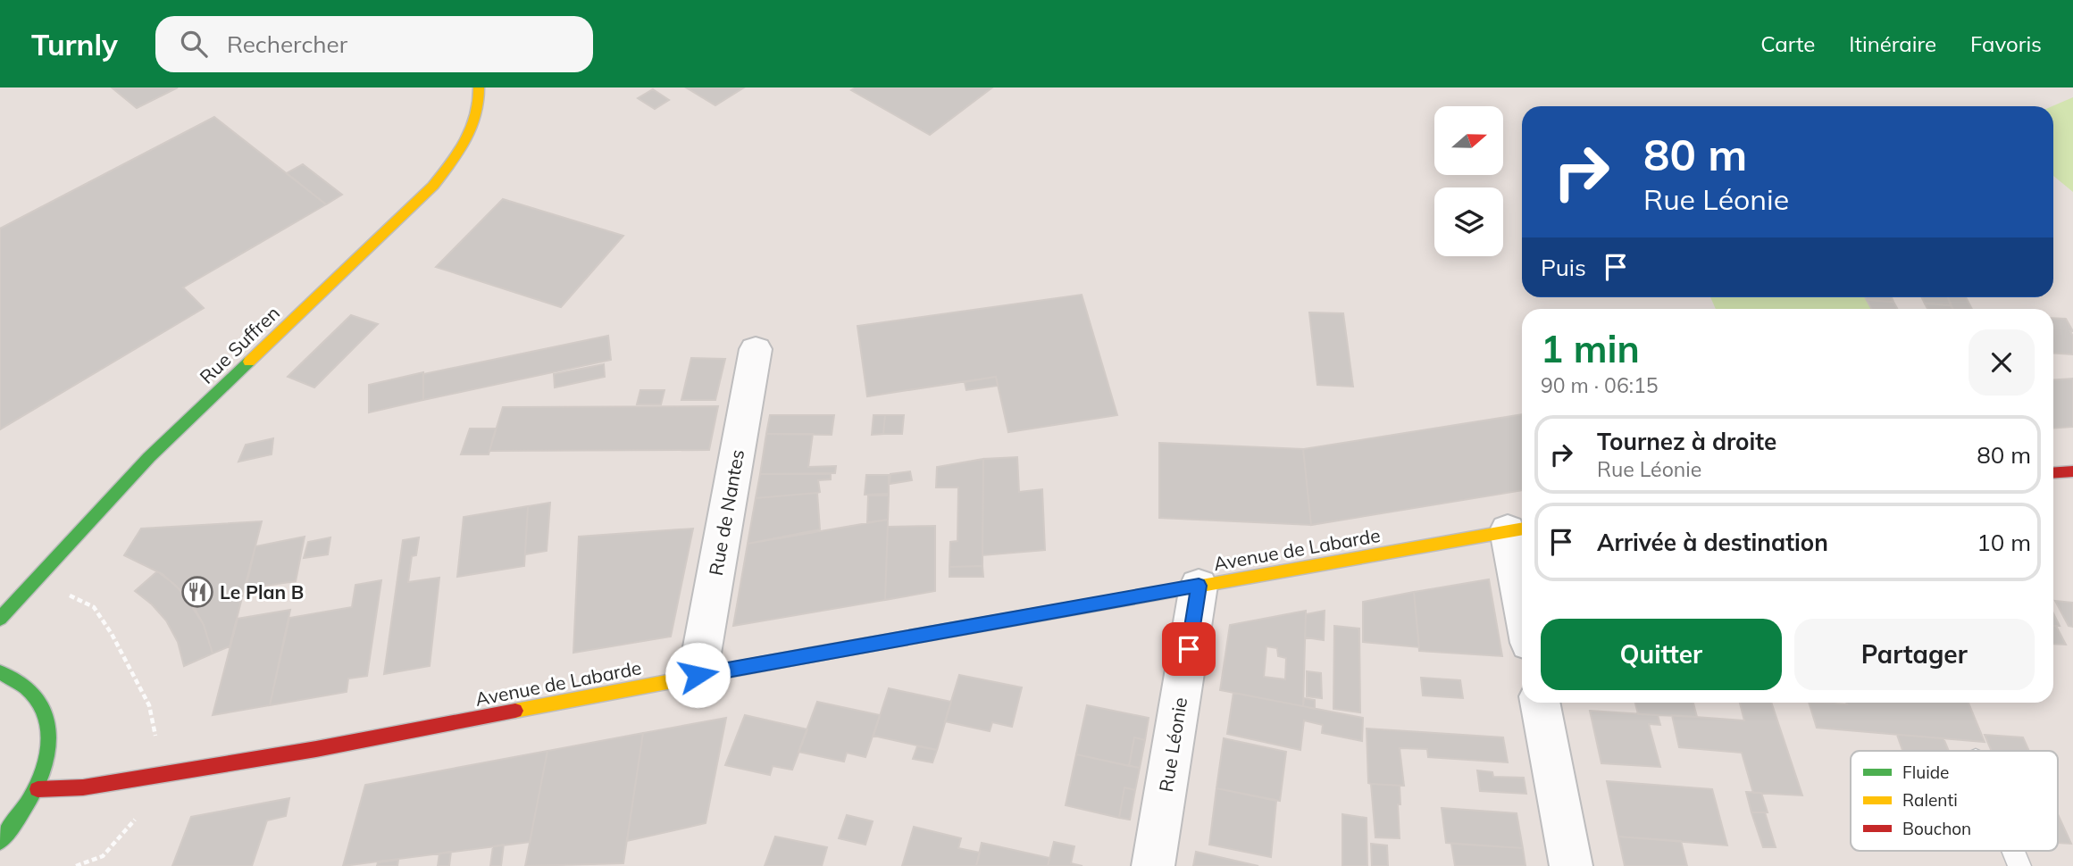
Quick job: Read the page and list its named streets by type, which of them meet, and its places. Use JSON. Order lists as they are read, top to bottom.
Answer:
{
  "streets": {
    "main road": ["Rue Suffren", "Avenue de Labarde"],
    "street": ["Rue de Nantes", "Rue Léonie"]
  },
  "crossings": [
    ["Rue de Nantes", "Avenue de Labarde"],
    ["Avenue de Labarde", "Rue Léonie"]
  ],
  "places": {
    "restaurant": ["Le Plan B"]
  },
  "legend": ["Fluide", "Ralenti", "Bouchon"],
  "north": "right",
  "page": {
    "header": "Turnly",
    "search": "Rechercher",
    "nav": ["Carte", "Itinéraire", "Favoris"],
    "turn": ["80 m", "Rue Léonie"],
    "then": "Puis",
    "heading": ["1 min", "90 m · 06:15"],
    "list": [
      {
        "name": "Tournez à droite",
        "note": "Rue Léonie",
        "value": "80 m"
      },
      {
        "name": "Arrivée à destination",
        "value": "10 m"
      }
    ],
    "buttons": ["Quitter", "Partager"]
  }
}
